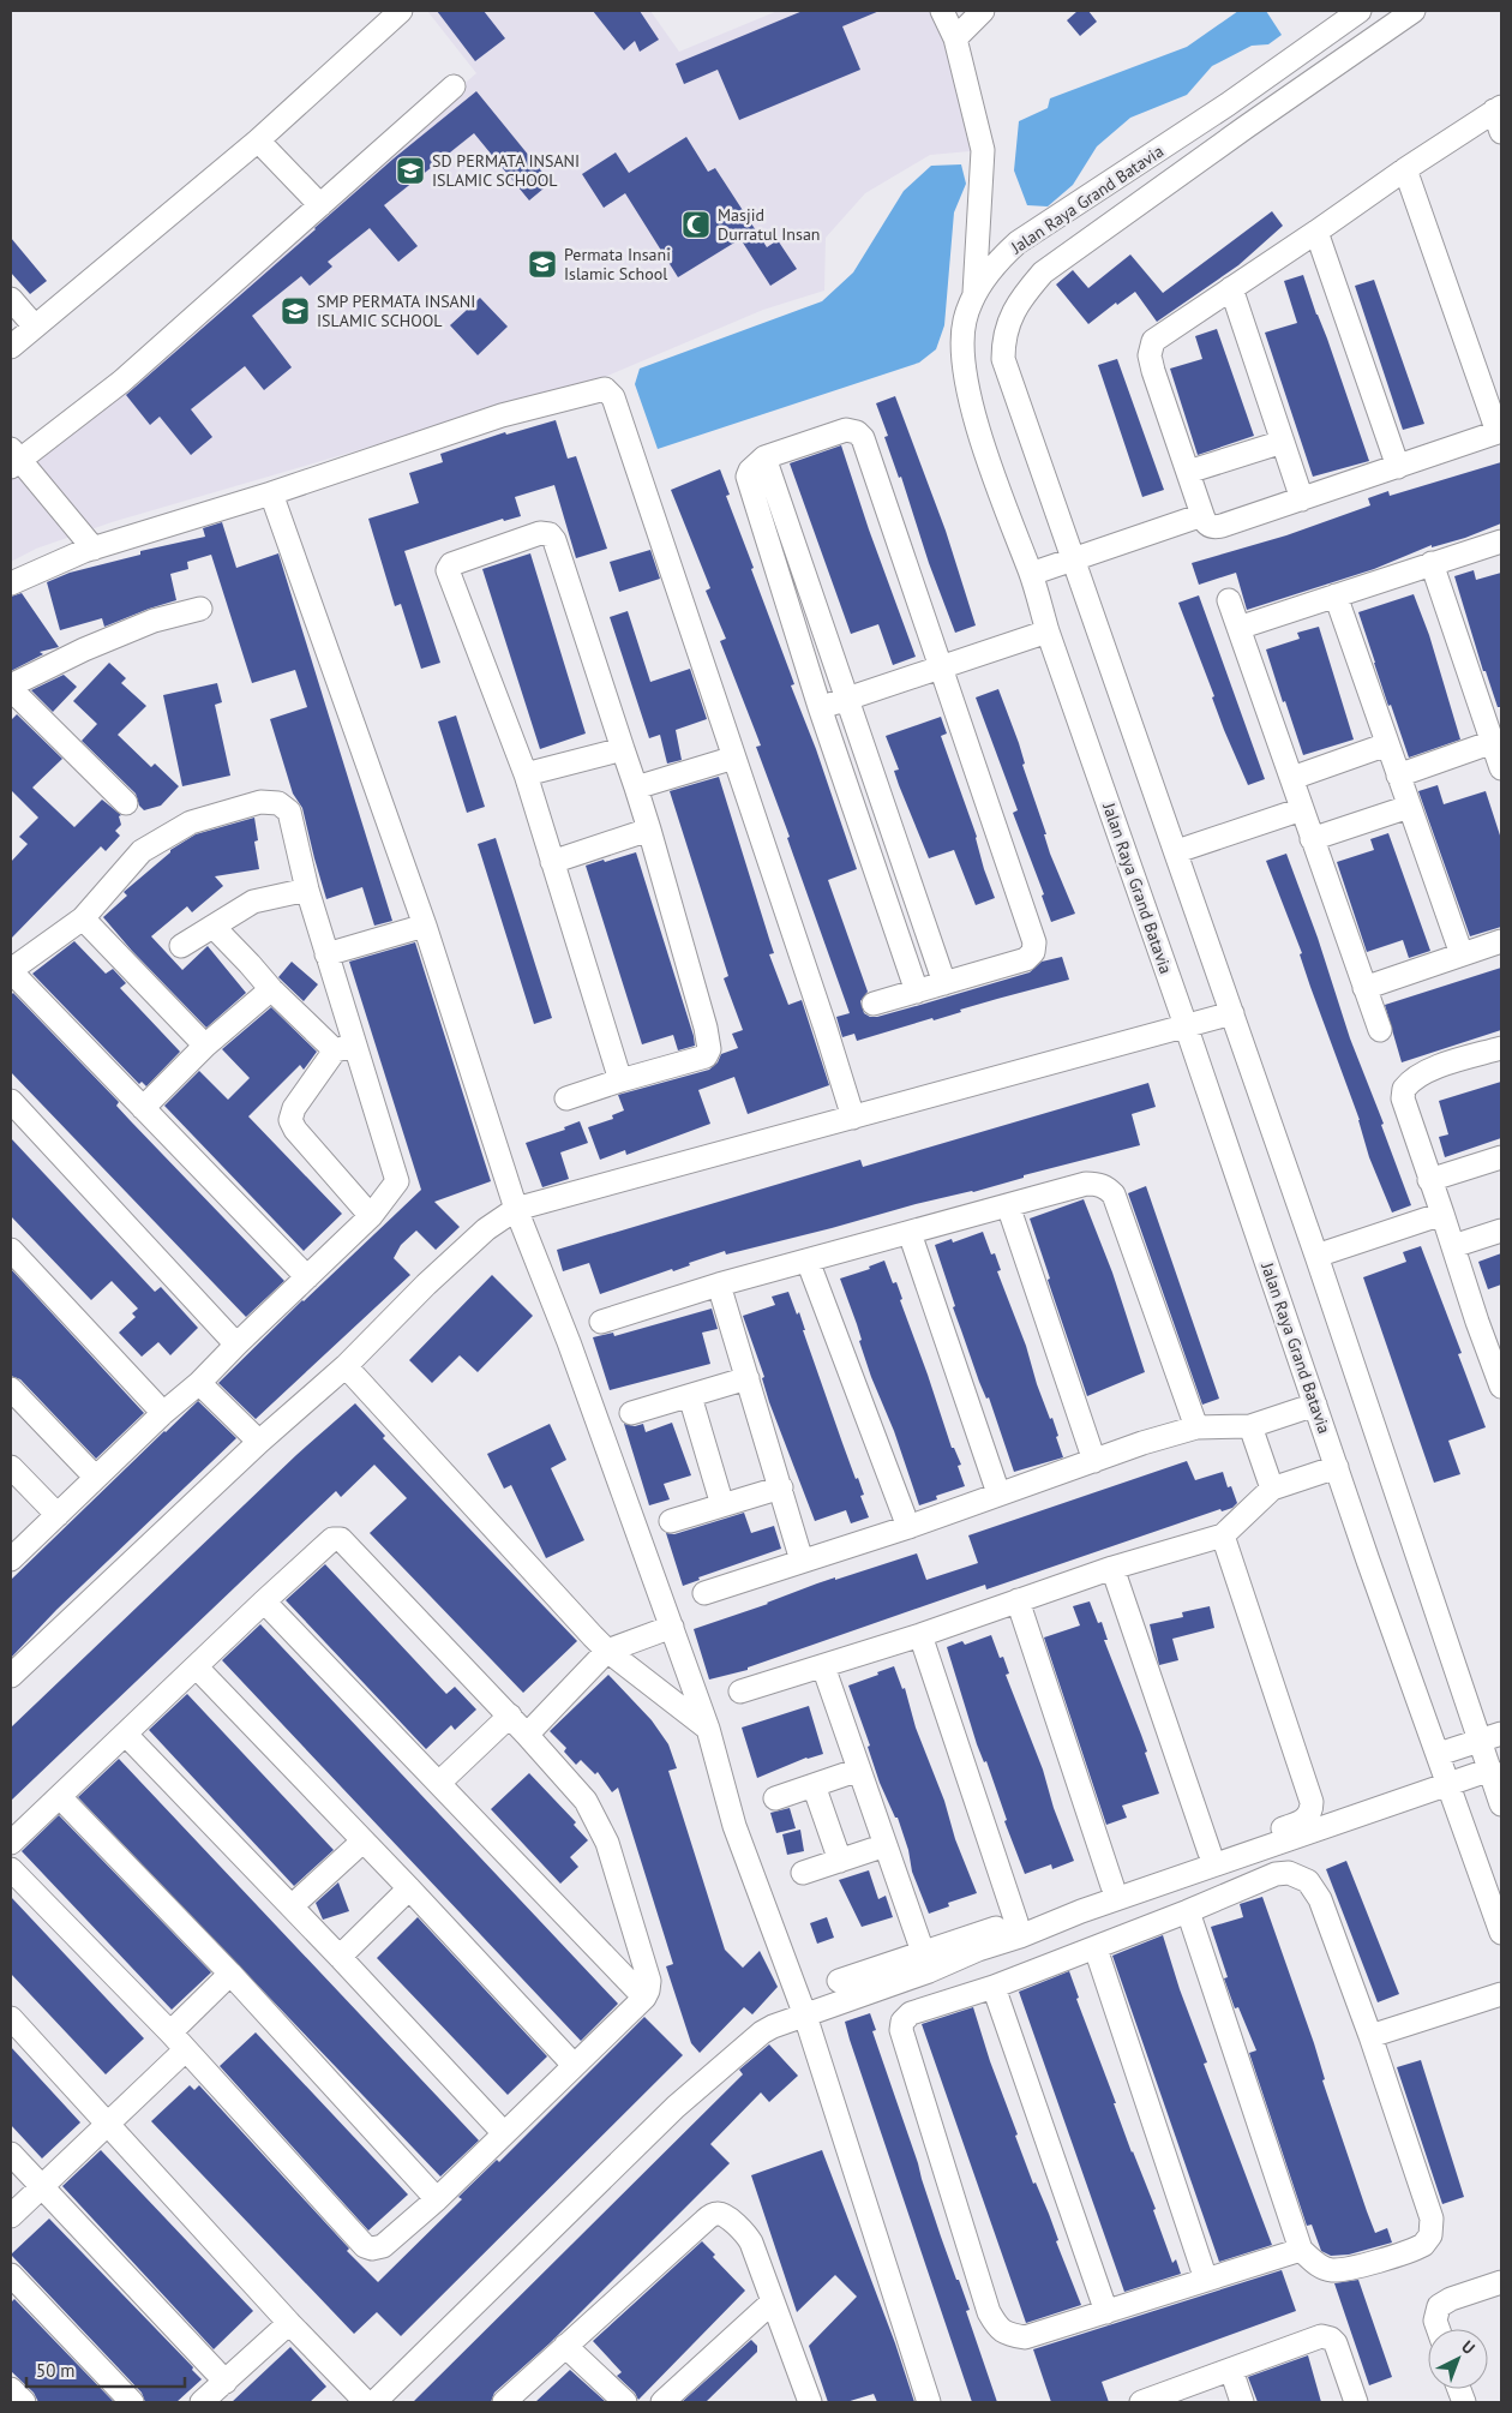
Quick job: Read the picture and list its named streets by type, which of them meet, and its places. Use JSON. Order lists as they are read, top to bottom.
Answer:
{
  "streets": {
    "street": ["Jalan Raya Grand Batavia"]
  },
  "places": {
    "school or university": ["SD PERMATA INSANI ISLAMIC SCHOOL", "Permata Insani Islamic School", "SMP PERMATA INSANI ISLAMIC SCHOOL"],
    "mosque": ["Masjid Durratul Insan"]
  },
  "scale_bar": "50 m",
  "north": "top right"
}
